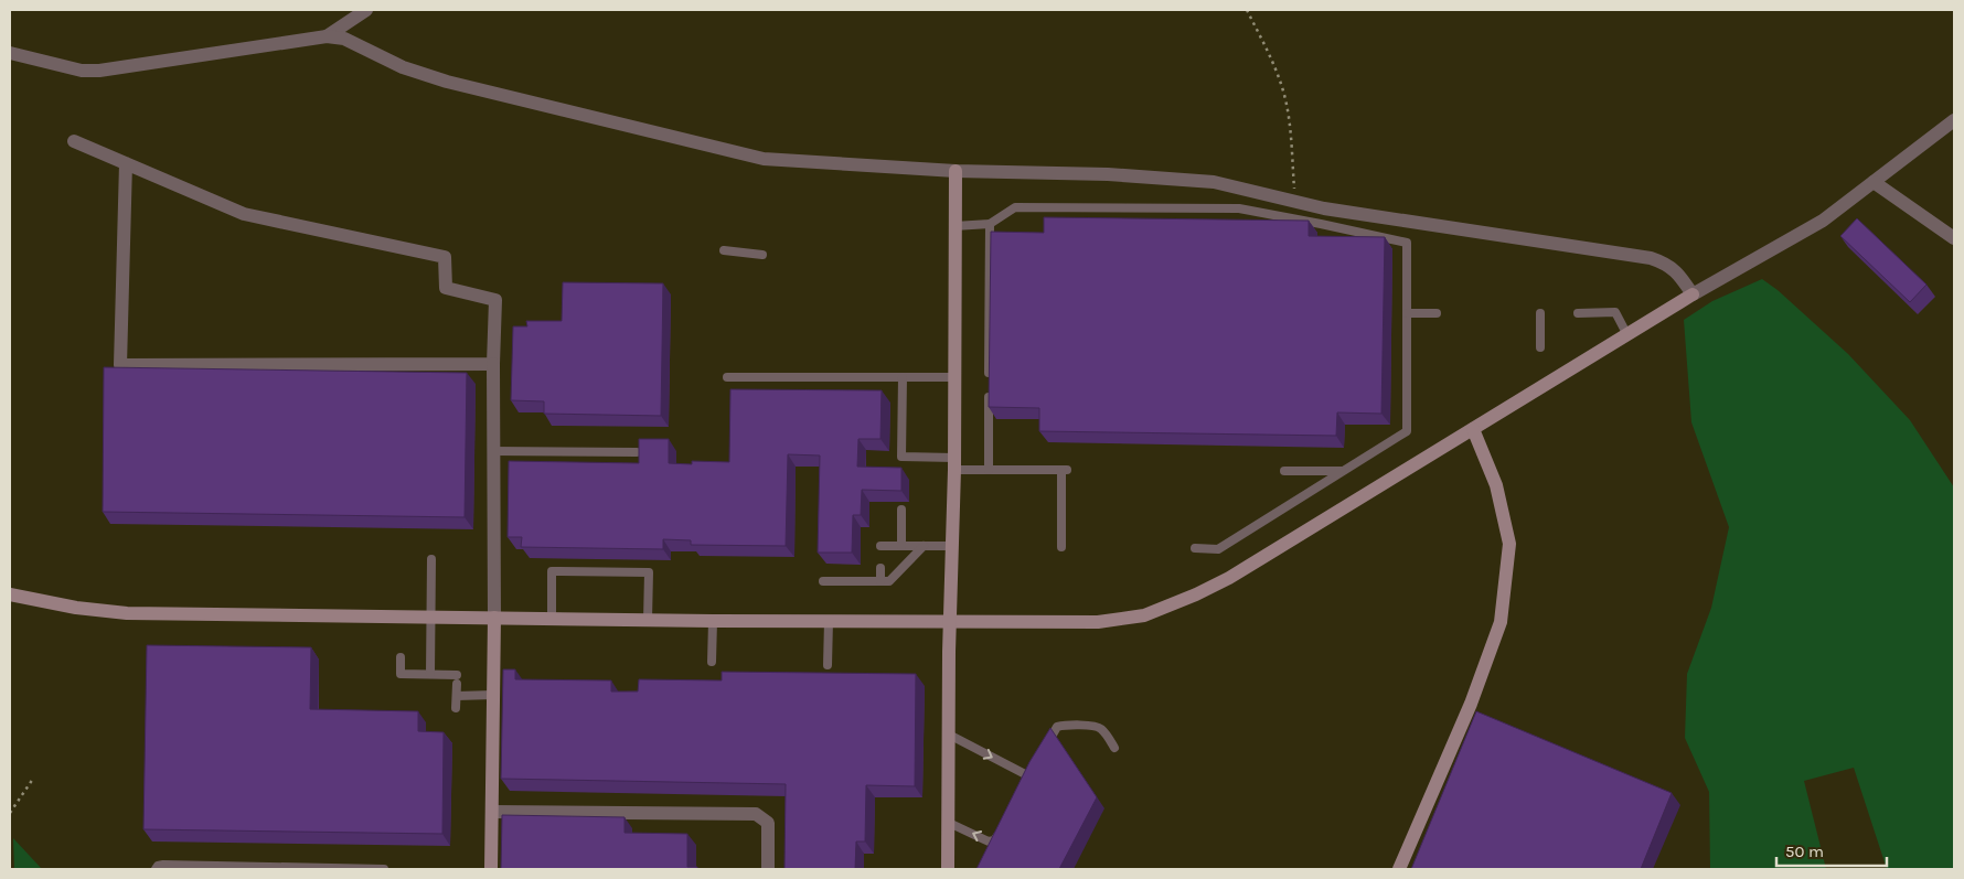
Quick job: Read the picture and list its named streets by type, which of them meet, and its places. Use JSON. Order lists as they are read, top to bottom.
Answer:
{
  "scale_bar": "50 m"
}
